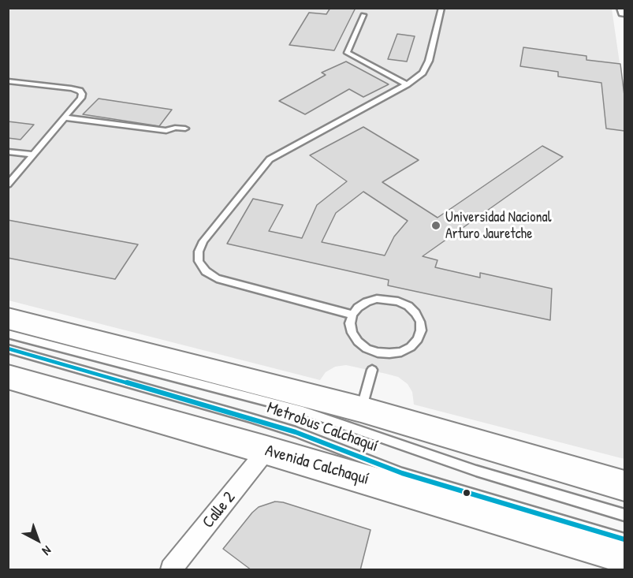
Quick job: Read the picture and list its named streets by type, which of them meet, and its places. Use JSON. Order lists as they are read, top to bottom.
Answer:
{
  "streets": {
    "main road": ["Avenida Calchaquí"],
    "street": ["Calle 2"],
    "lane": ["Metrobus Calchaquí"]
  },
  "crossings": [
    ["Avenida Calchaquí", "Calle 2"]
  ],
  "places": ["Universidad Nacional Arturo Jauretche"],
  "north": "bottom right"
}
